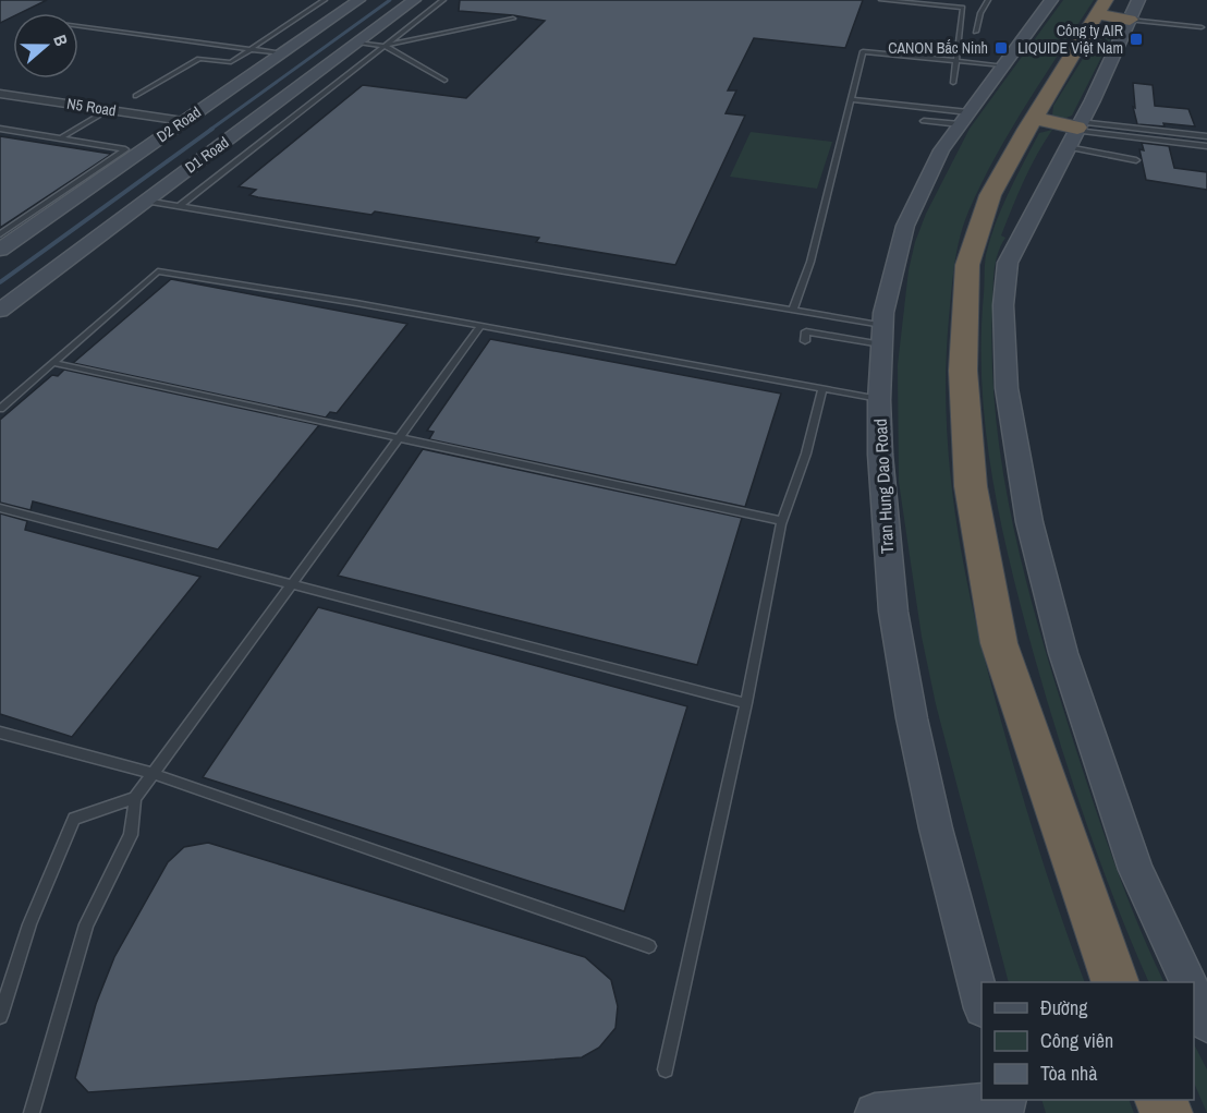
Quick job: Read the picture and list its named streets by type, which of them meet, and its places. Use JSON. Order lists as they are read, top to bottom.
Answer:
{
  "streets": {
    "main road": ["D2 Road", "D1 Road", "Tran Hung Dao Road"],
    "street": ["N5 Road"]
  },
  "crossings": [
    ["N5 Road", "D2 Road"]
  ],
  "places": {
    "transit": ["Công ty AIR LIQUIDE Việt Nam", "CANON Bắc Ninh"]
  },
  "legend": ["Đường", "Công viên", "Tòa nhà"],
  "north": "right"
}
